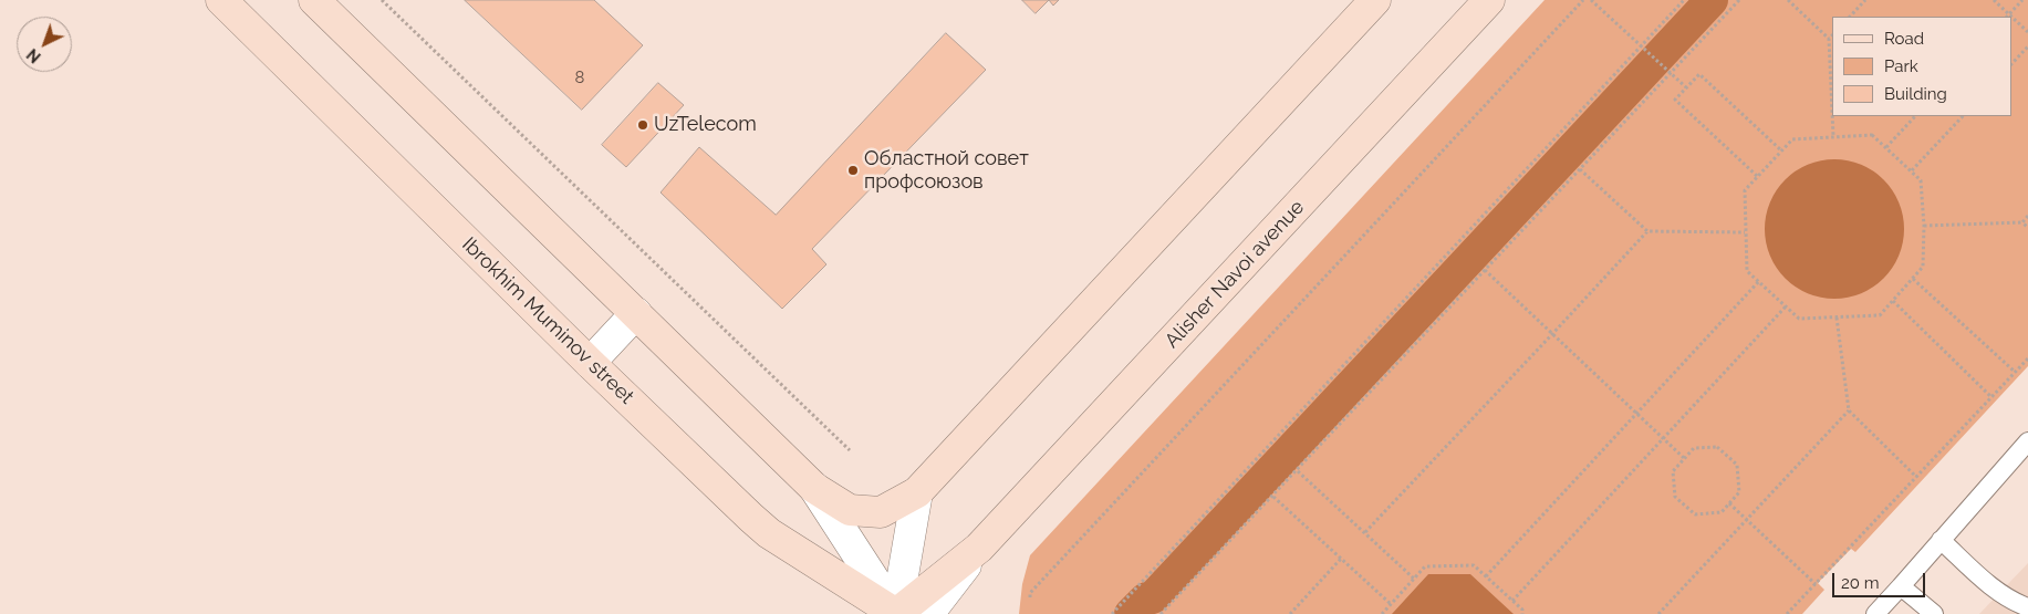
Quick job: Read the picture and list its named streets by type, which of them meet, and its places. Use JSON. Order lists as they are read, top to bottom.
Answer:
{
  "streets": {
    "main road": ["Alisher Navoi avenue", "Ibrokhim Muminov street"]
  },
  "crossings": [
    ["Alisher Navoi avenue", "Ibrokhim Muminov street"]
  ],
  "places": ["UzTelecom", "Областной совет профсоюзов"],
  "house_numbers": ["8"],
  "legend": ["Road", "Park", "Building"],
  "scale_bar": "20 m",
  "north": "bottom left"
}
